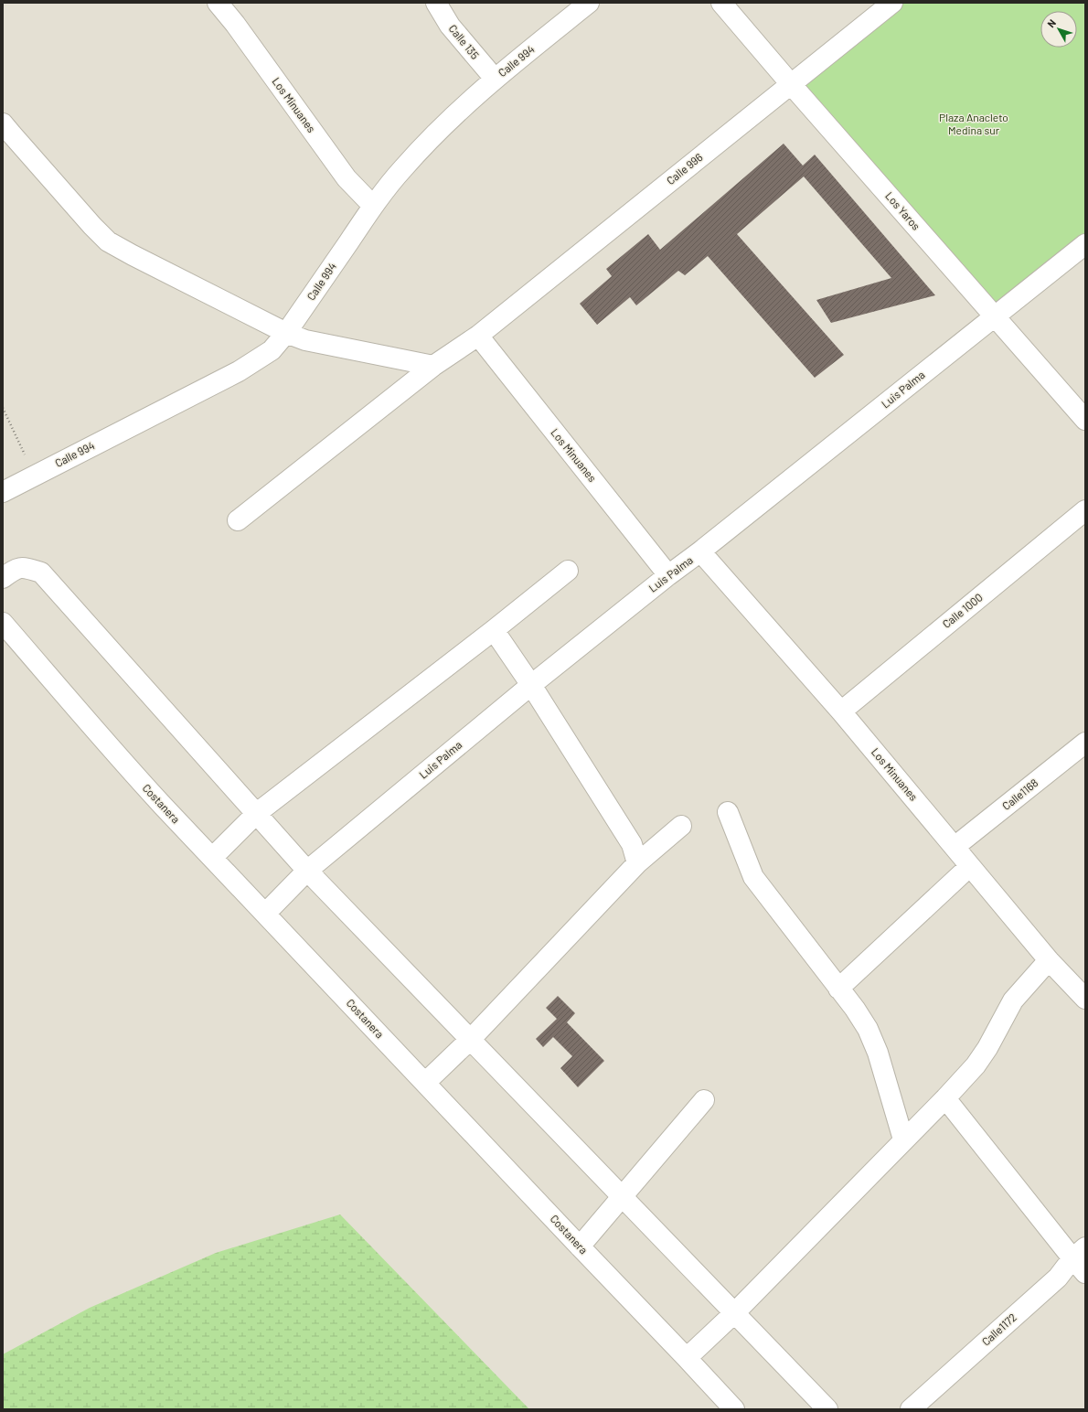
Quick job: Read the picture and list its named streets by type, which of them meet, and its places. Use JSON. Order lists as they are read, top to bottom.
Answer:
{
  "streets": {
    "street": [
      "Calle 135",
      "Calle 994",
      "Los Minuanes",
      "Calle 996",
      "Los Yaros",
      "Luis Palma",
      "Calle 1000",
      "Calle1168",
      "Costanera",
      "Calle1172"
    ]
  },
  "crossings": [
    ["Calle 135", "Calle 994"],
    ["Calle 994", "Los Minuanes"],
    ["Los Minuanes", "Calle 996"],
    ["Los Minuanes", "Luis Palma"],
    ["Los Minuanes", "Calle 1000"],
    ["Los Minuanes", "Calle1168"],
    ["Calle 996", "Los Yaros"],
    ["Los Yaros", "Luis Palma"],
    ["Luis Palma", "Costanera"]
  ],
  "parks": ["Plaza Anacleto Medina sur"],
  "north": "top left"
}
